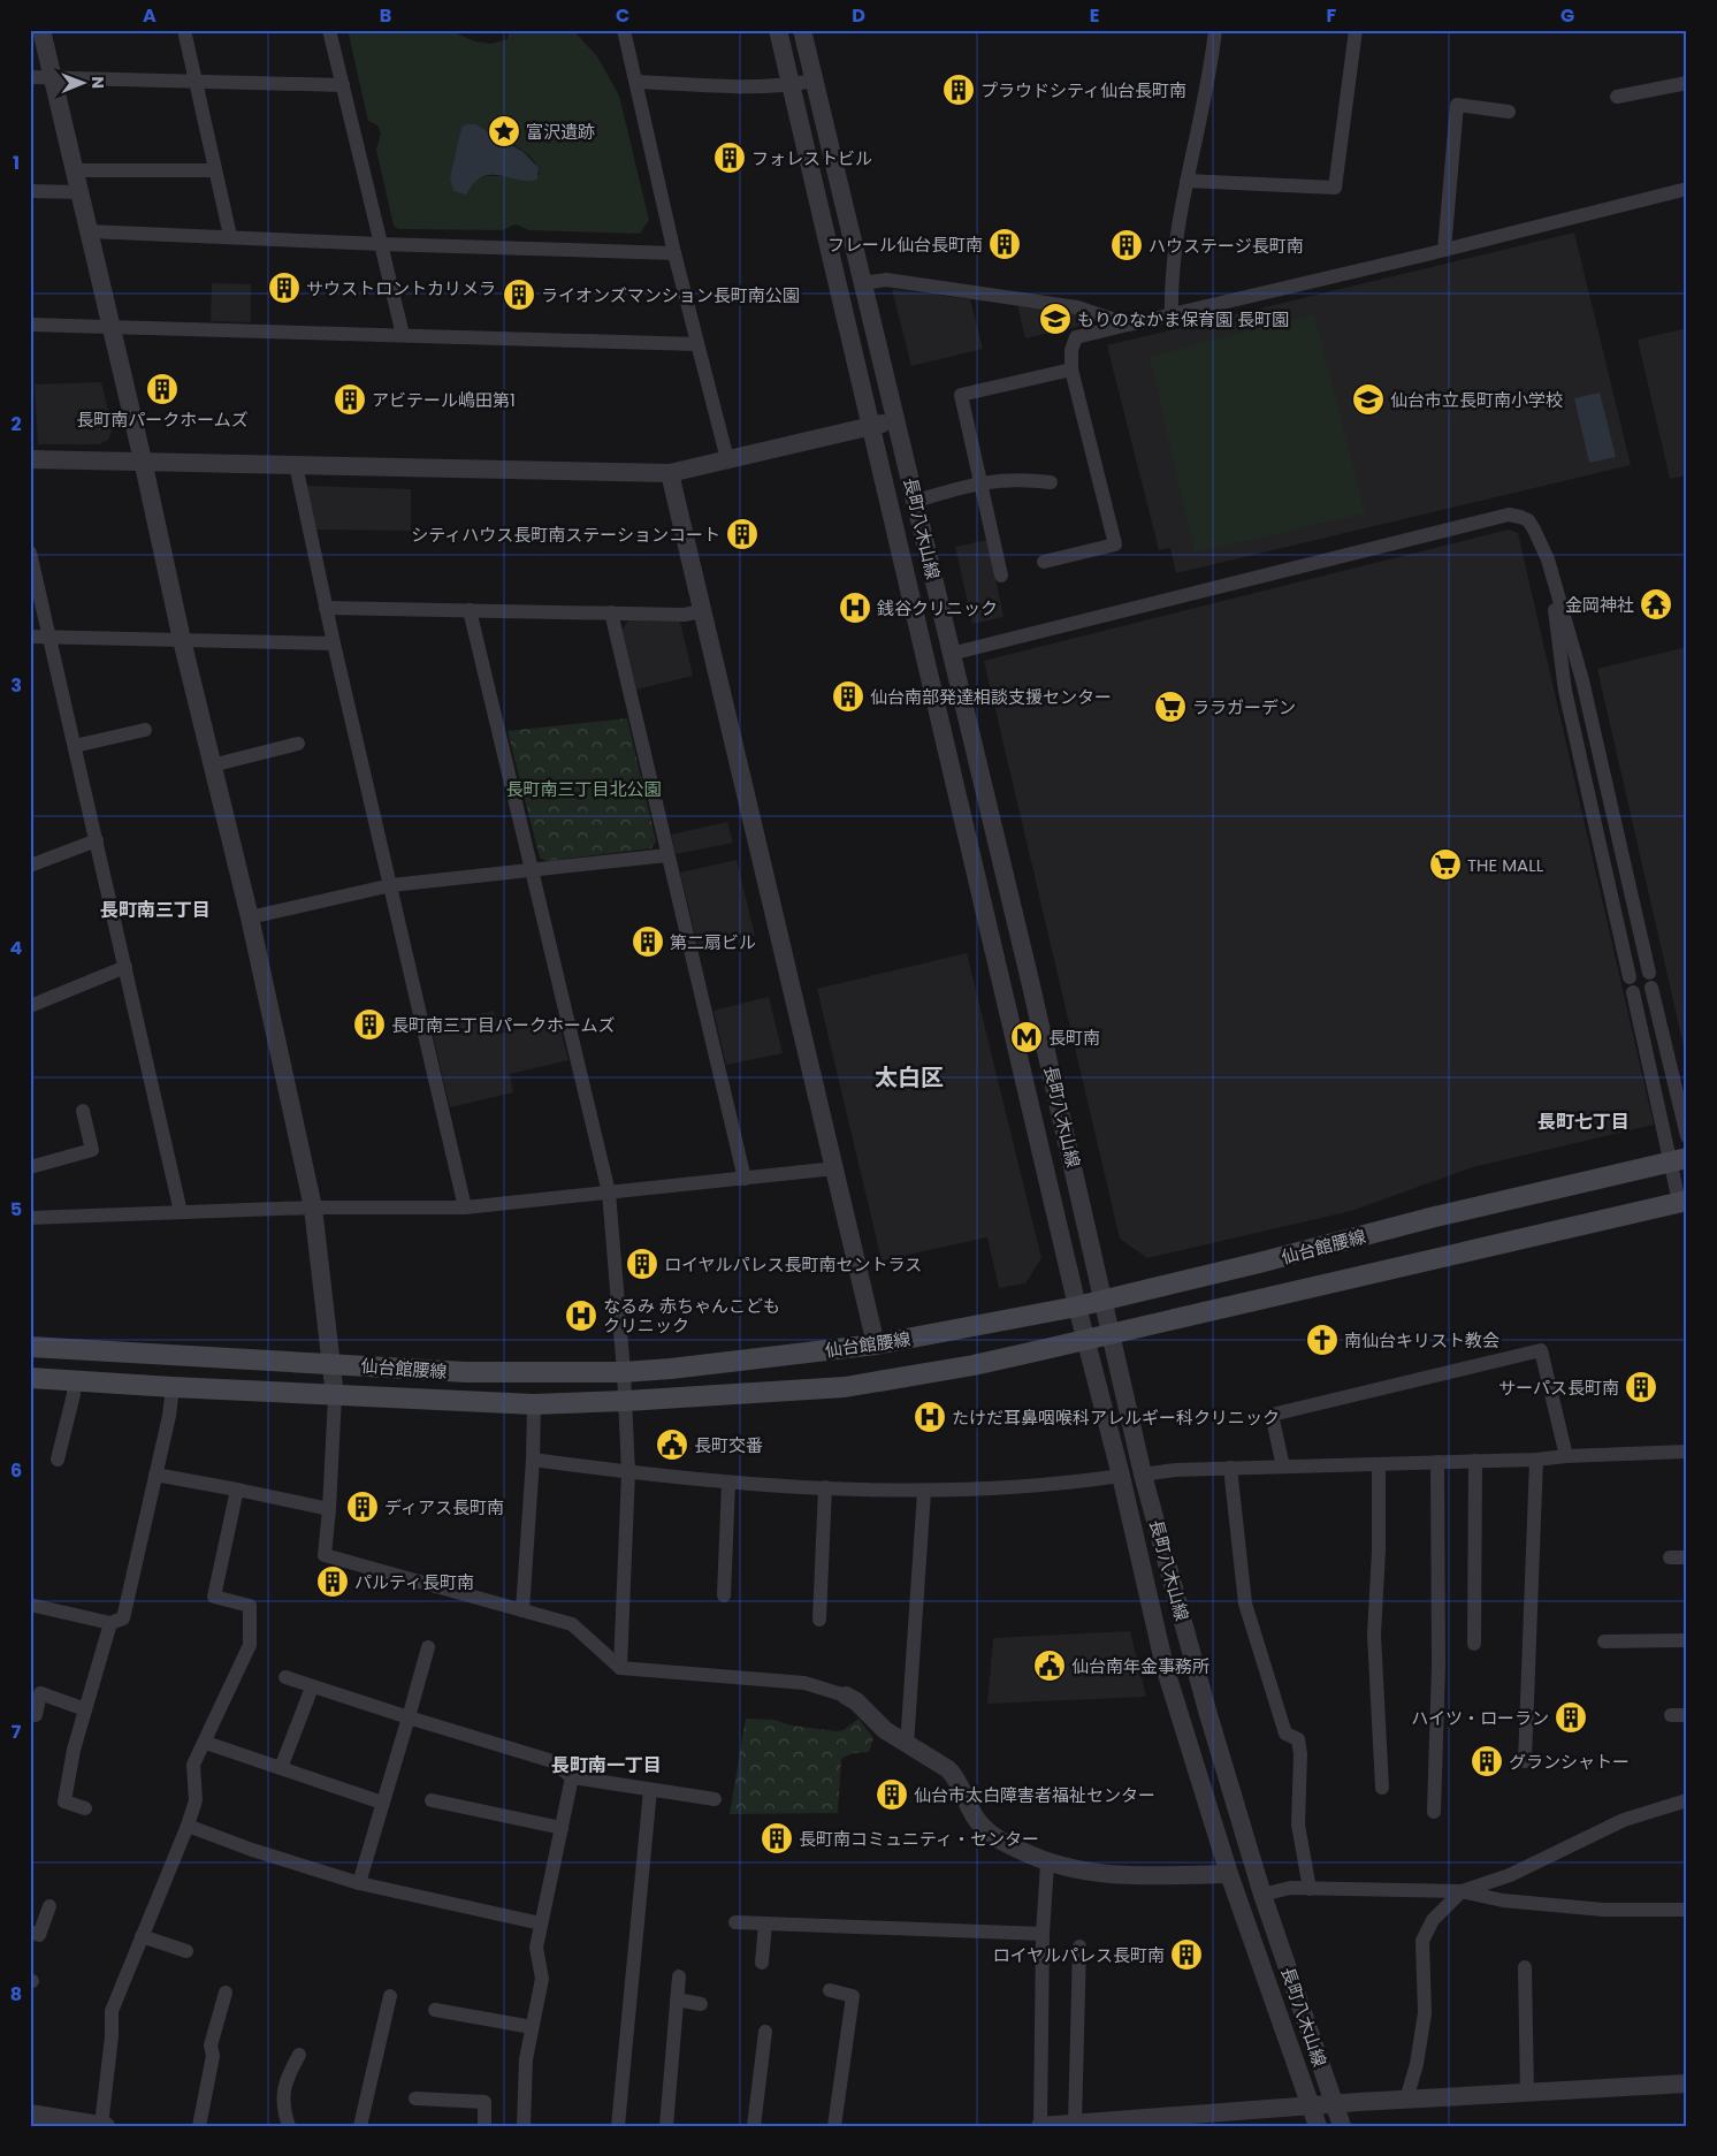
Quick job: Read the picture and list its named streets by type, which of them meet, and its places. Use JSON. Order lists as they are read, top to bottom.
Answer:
{
  "streets": {
    "main road": ["仙台館腰線"],
    "street": ["長町八木山線"]
  },
  "crossings": [
    ["長町八木山線", "仙台館腰線"]
  ],
  "districts": [
    "長町南三丁目",
    "太白区",
    "長町七丁目",
    "長町南一丁目"
  ],
  "parks": ["長町南三丁目北公園"],
  "places": {
    "building": [
      "プラウドシティ仙台長町南",
      "フォレストビル",
      "フレール仙台長町南",
      "ハウステージ長町南",
      "サウストロントカリメラ",
      "ライオンズマンション長町南公園",
      "長町南パークホームズ",
      "アビテール嶋田第1",
      "シティハウス長町南ステーションコート",
      "仙台南部発達相談支援センター",
      "第二扇ビル",
      "長町南三丁目パークホームズ",
      "ロイヤルパレス長町南セントラス",
      "サーパス長町南",
      "ディアス長町南",
      "パルティ長町南",
      "ハイツ・ローラン",
      "グランシャトー",
      "仙台市太白障害者福祉センター",
      "長町南コミュニティ・センター",
      "ロイヤルパレス長町南"
    ],
    "place": ["富沢遺跡"],
    "school or university": ["もりのなかま保育園 長町園", "仙台市立長町南小学校"],
    "temple": ["金岡神社"],
    "hospital": ["銭谷クリニック", "なるみ 赤ちゃんこども クリニック", "たけだ耳鼻咽喉科アレルギー科クリニック"],
    "supermarket": ["ララガーデン", "THE MALL"],
    "metro station": ["長町南"],
    "church": ["南仙台キリスト教会"],
    "public building": ["長町交番", "仙台南年金事務所"]
  },
  "north": "right",
  "grid": {
    "columns": [
      "A",
      "B",
      "C",
      "D",
      "E",
      "F",
      "G"
    ],
    "rows": [
      "1",
      "2",
      "3",
      "4",
      "5",
      "6",
      "7",
      "8"
    ]
  }
}
